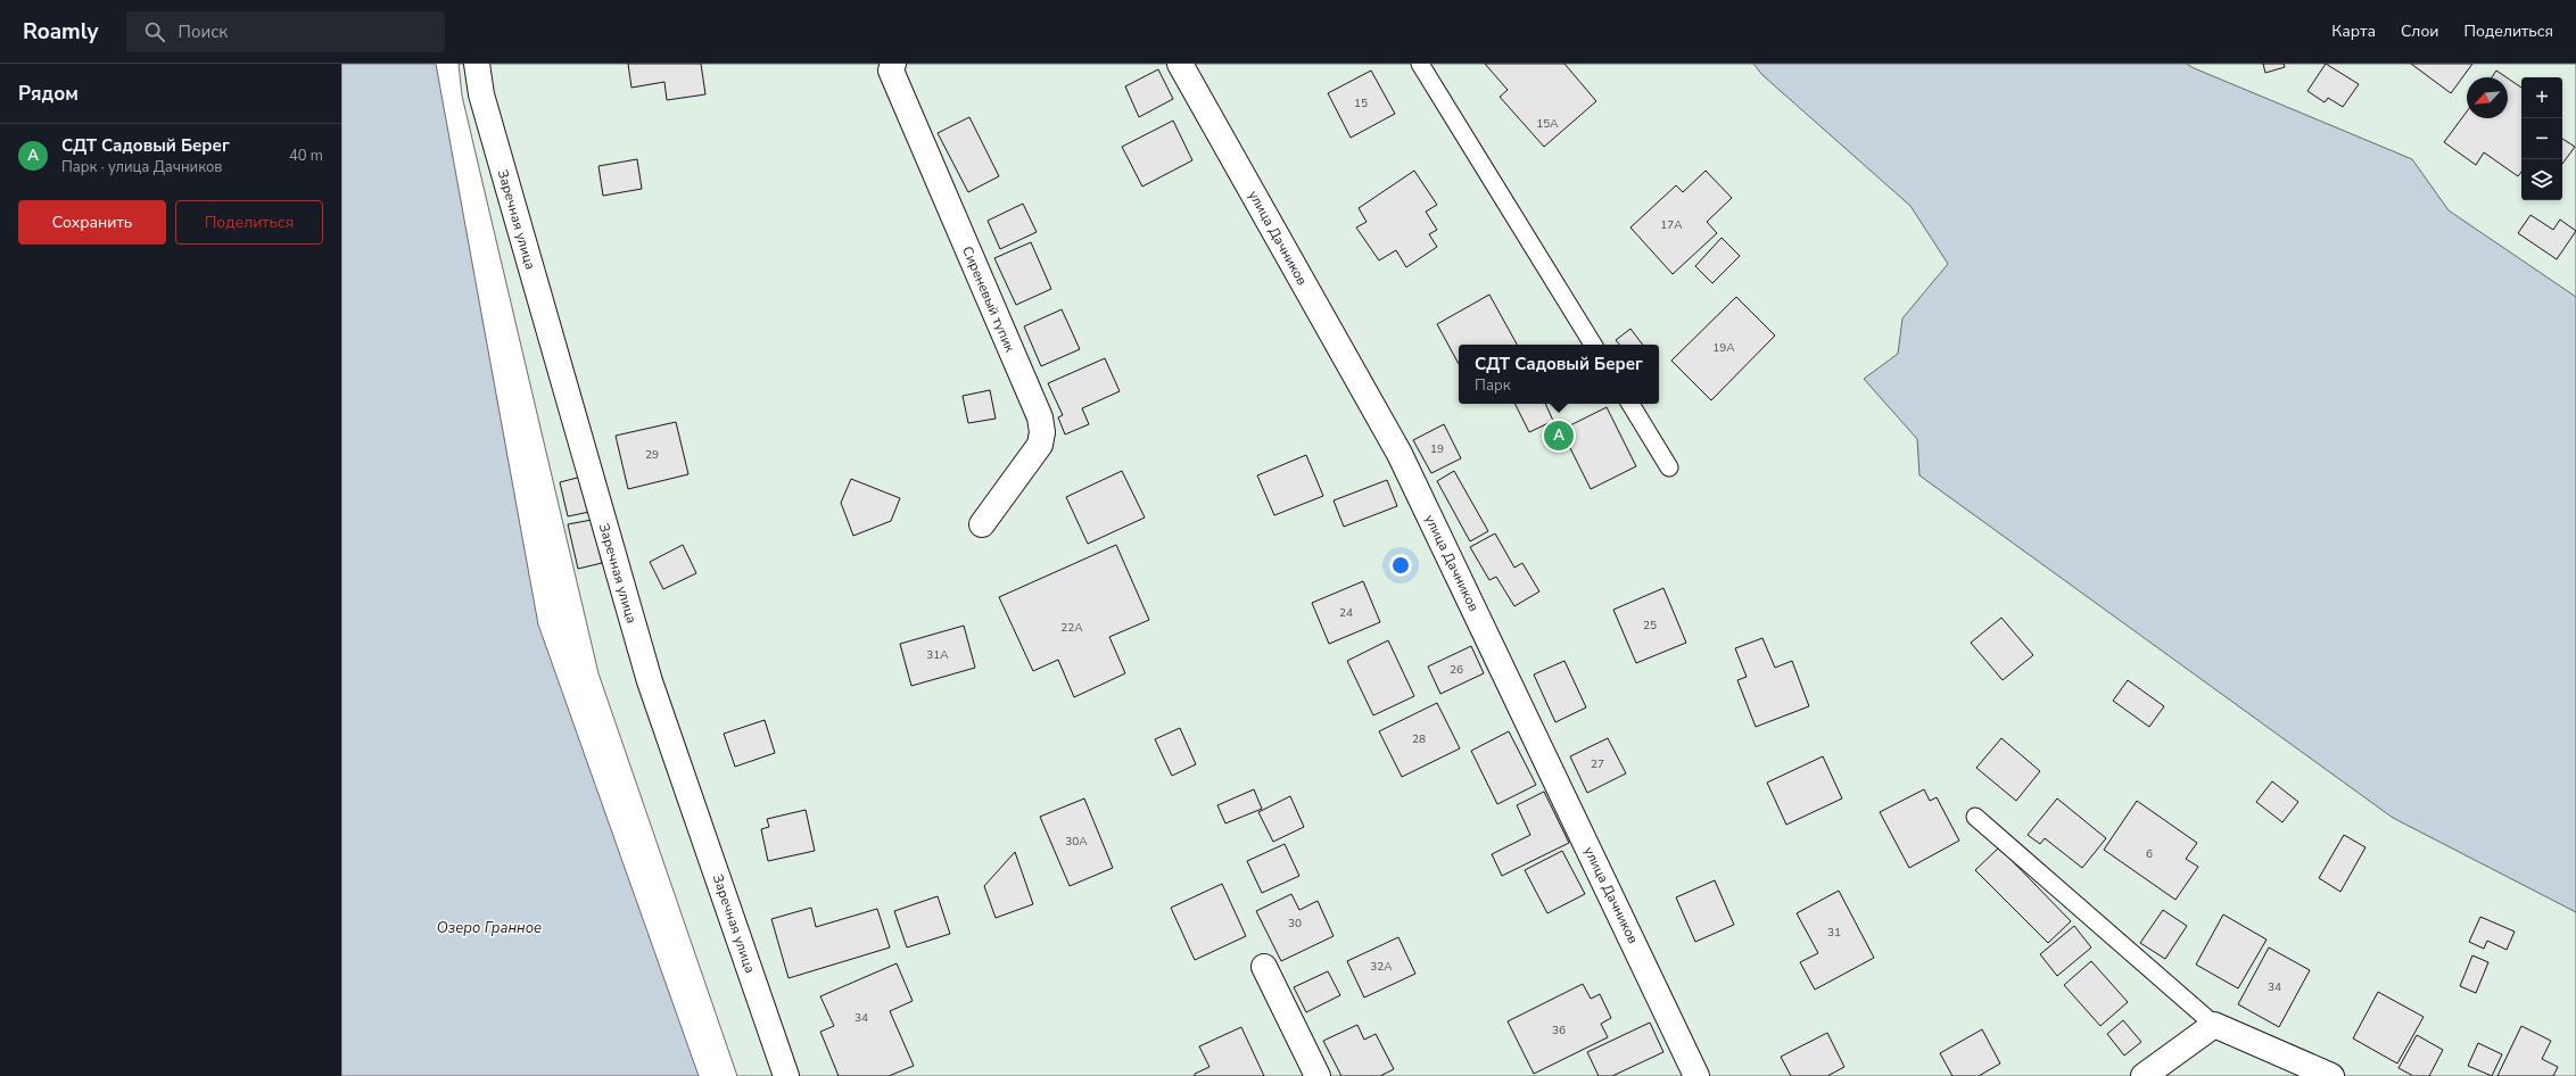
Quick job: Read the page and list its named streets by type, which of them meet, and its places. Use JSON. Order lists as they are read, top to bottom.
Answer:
{
  "streets": {
    "street": ["Заречная улица", "улица Дачников", "Сиреневый тупик"]
  },
  "water": ["Озеро Гранное"],
  "house_numbers": [
    "15",
    "15А",
    "17А",
    "19А",
    "19",
    "29",
    "24",
    "25",
    "22А",
    "31А",
    "26",
    "28",
    "27",
    "30А",
    "6",
    "30",
    "31",
    "32А",
    "34",
    "34",
    "36"
  ],
  "north": "bottom left",
  "page": {
    "header": "Roamly",
    "search": "Поиск",
    "nav": ["Карта", "Слои", "Поделиться"],
    "heading": "Рядом",
    "map_buttons": ["+", "−"],
    "list": [
      {
        "mark": "A",
        "name": "СДТ Садовый Берег",
        "note": "Парк · улица Дачников",
        "value": "40 m"
      }
    ],
    "buttons": ["Сохранить", "Поделиться"],
    "popup": ["СДТ Садовый Берег", "Парк"],
    "pins": "A"
  }
}
